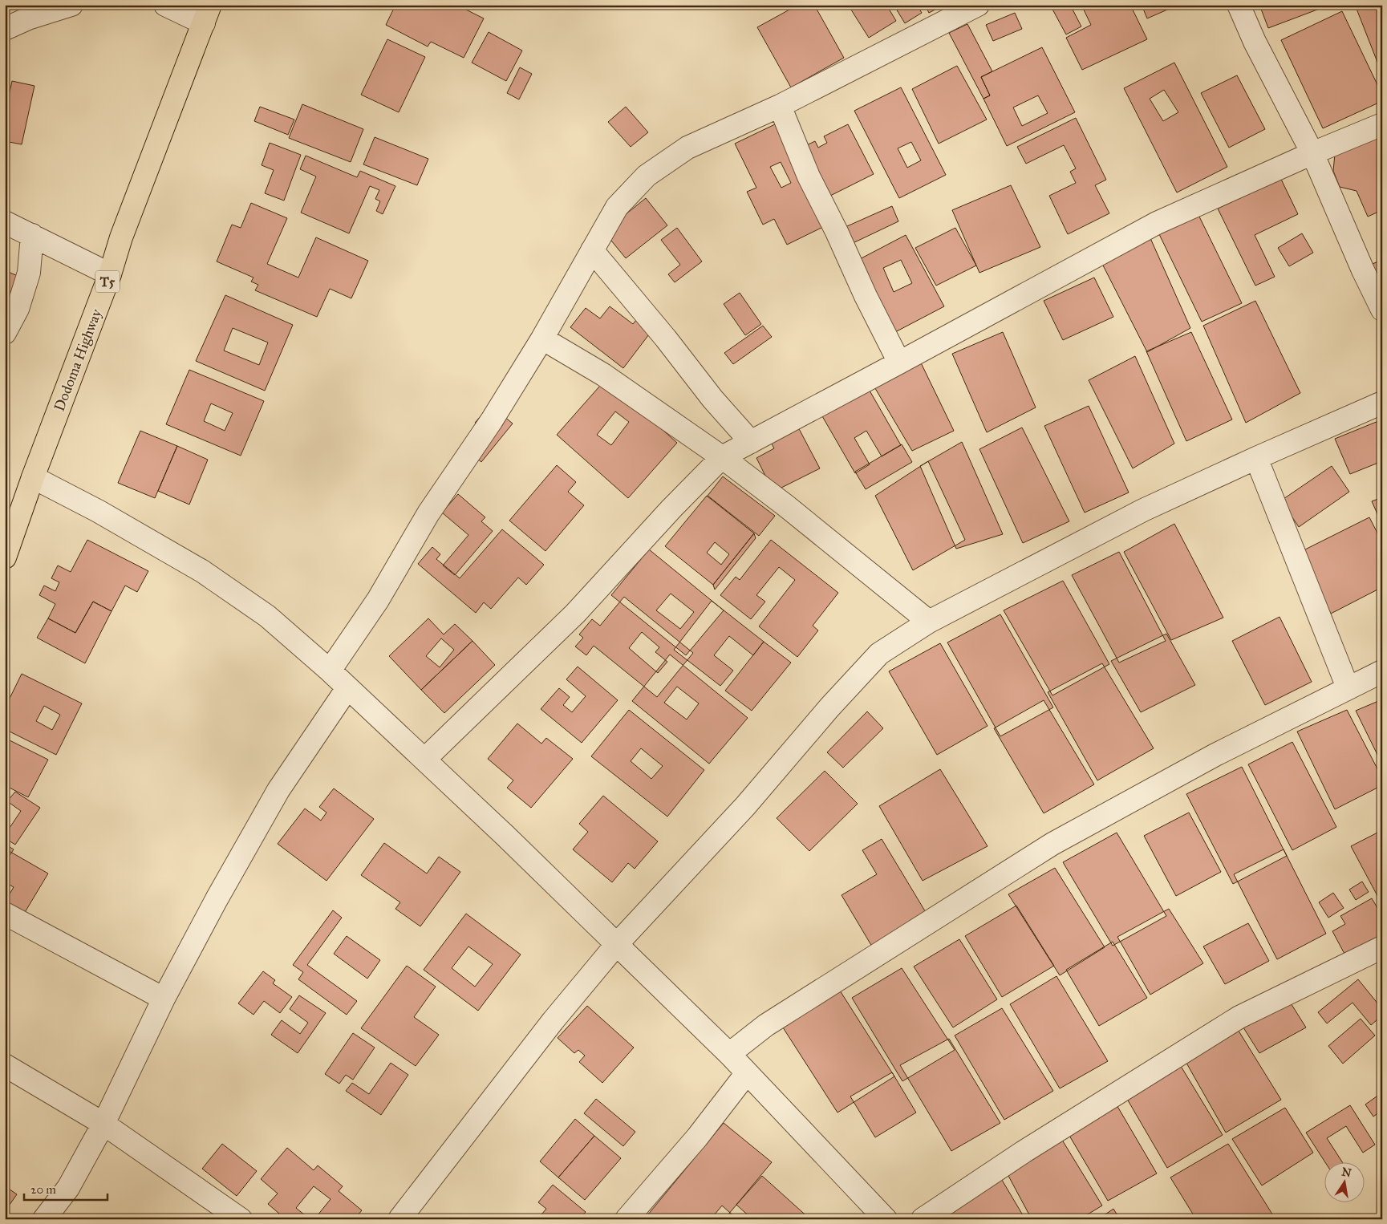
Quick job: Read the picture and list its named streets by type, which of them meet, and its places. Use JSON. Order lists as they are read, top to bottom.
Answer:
{
  "streets": {
    "highway": ["T5", "Dodoma Highway"]
  },
  "scale_bar": "20 m",
  "north": "top"
}
